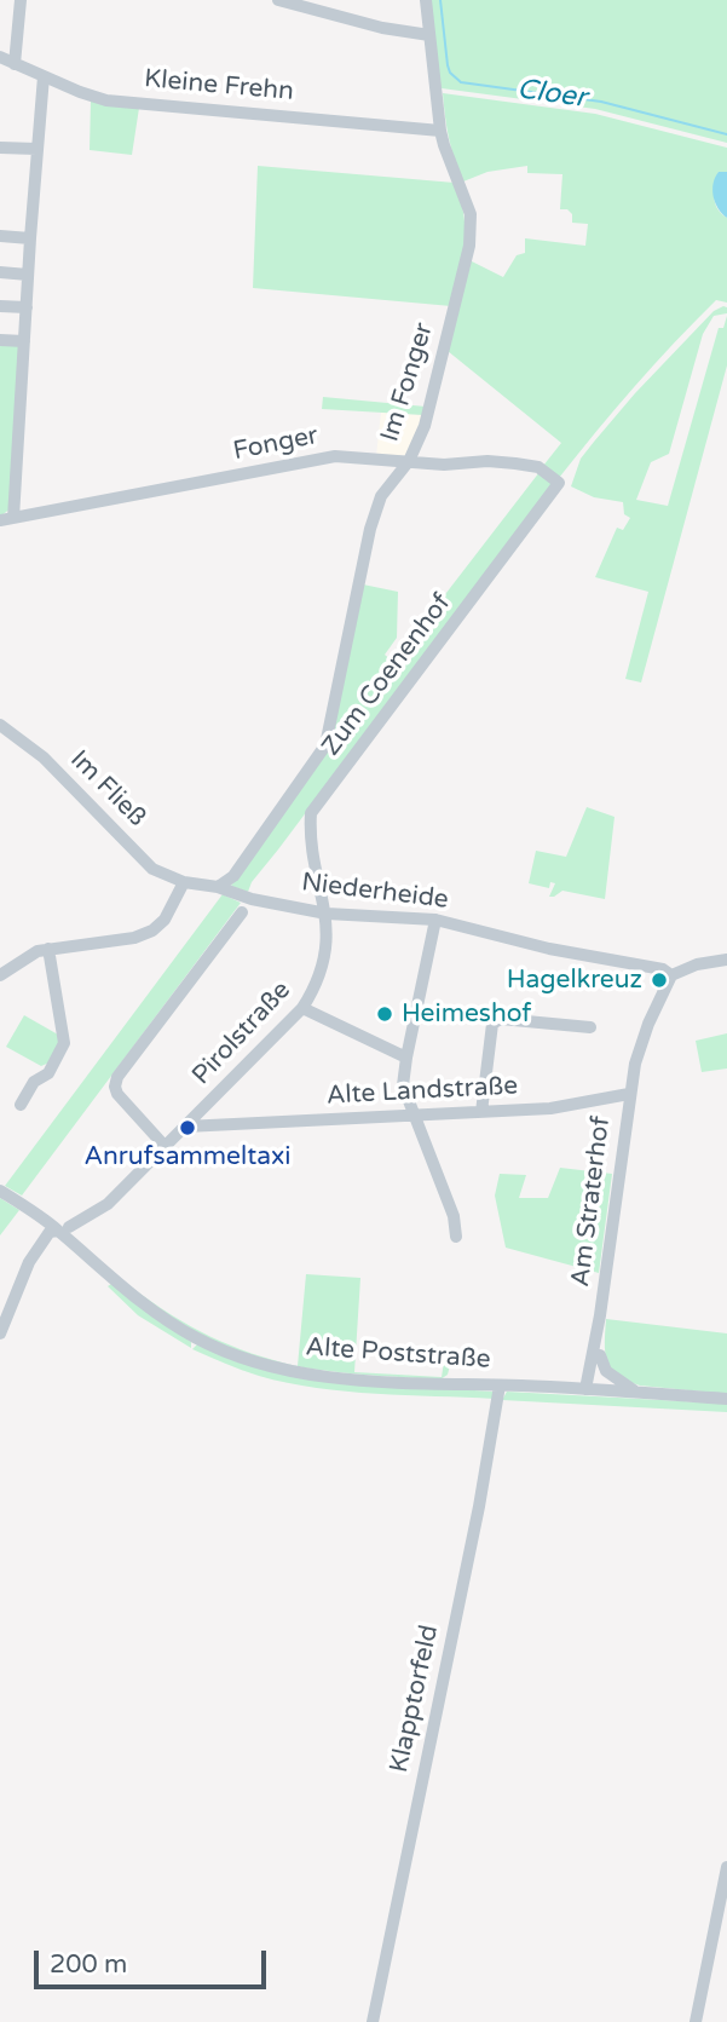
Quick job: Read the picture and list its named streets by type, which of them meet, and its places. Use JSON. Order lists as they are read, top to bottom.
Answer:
{
  "streets": {
    "street": [
      "Kleine Frehn",
      "Im Fonger",
      "Fonger",
      "Zum Coenenhof",
      "Im Fließ",
      "Niederheide",
      "Pirolstraße",
      "Alte Landstraße",
      "Am Straterhof",
      "Alte Poststraße",
      "Klapptorfeld"
    ]
  },
  "crossings": [
    ["Kleine Frehn", "Im Fonger"],
    ["Im Fonger", "Fonger"],
    ["Im Fonger", "Niederheide"],
    ["Fonger", "Zum Coenenhof"],
    ["Zum Coenenhof", "Niederheide"],
    ["Zum Coenenhof", "Pirolstraße"],
    ["Im Fließ", "Niederheide"],
    ["Niederheide", "Pirolstraße"],
    ["Pirolstraße", "Alte Landstraße"],
    ["Alte Landstraße", "Am Straterhof"],
    ["Am Straterhof", "Alte Poststraße"],
    ["Alte Poststraße", "Klapptorfeld"]
  ],
  "water": ["Cloer"],
  "places": ["Hagelkreuz", "Heimeshof", "Anrufsammeltaxi"],
  "scale_bar": "200 m"
}
